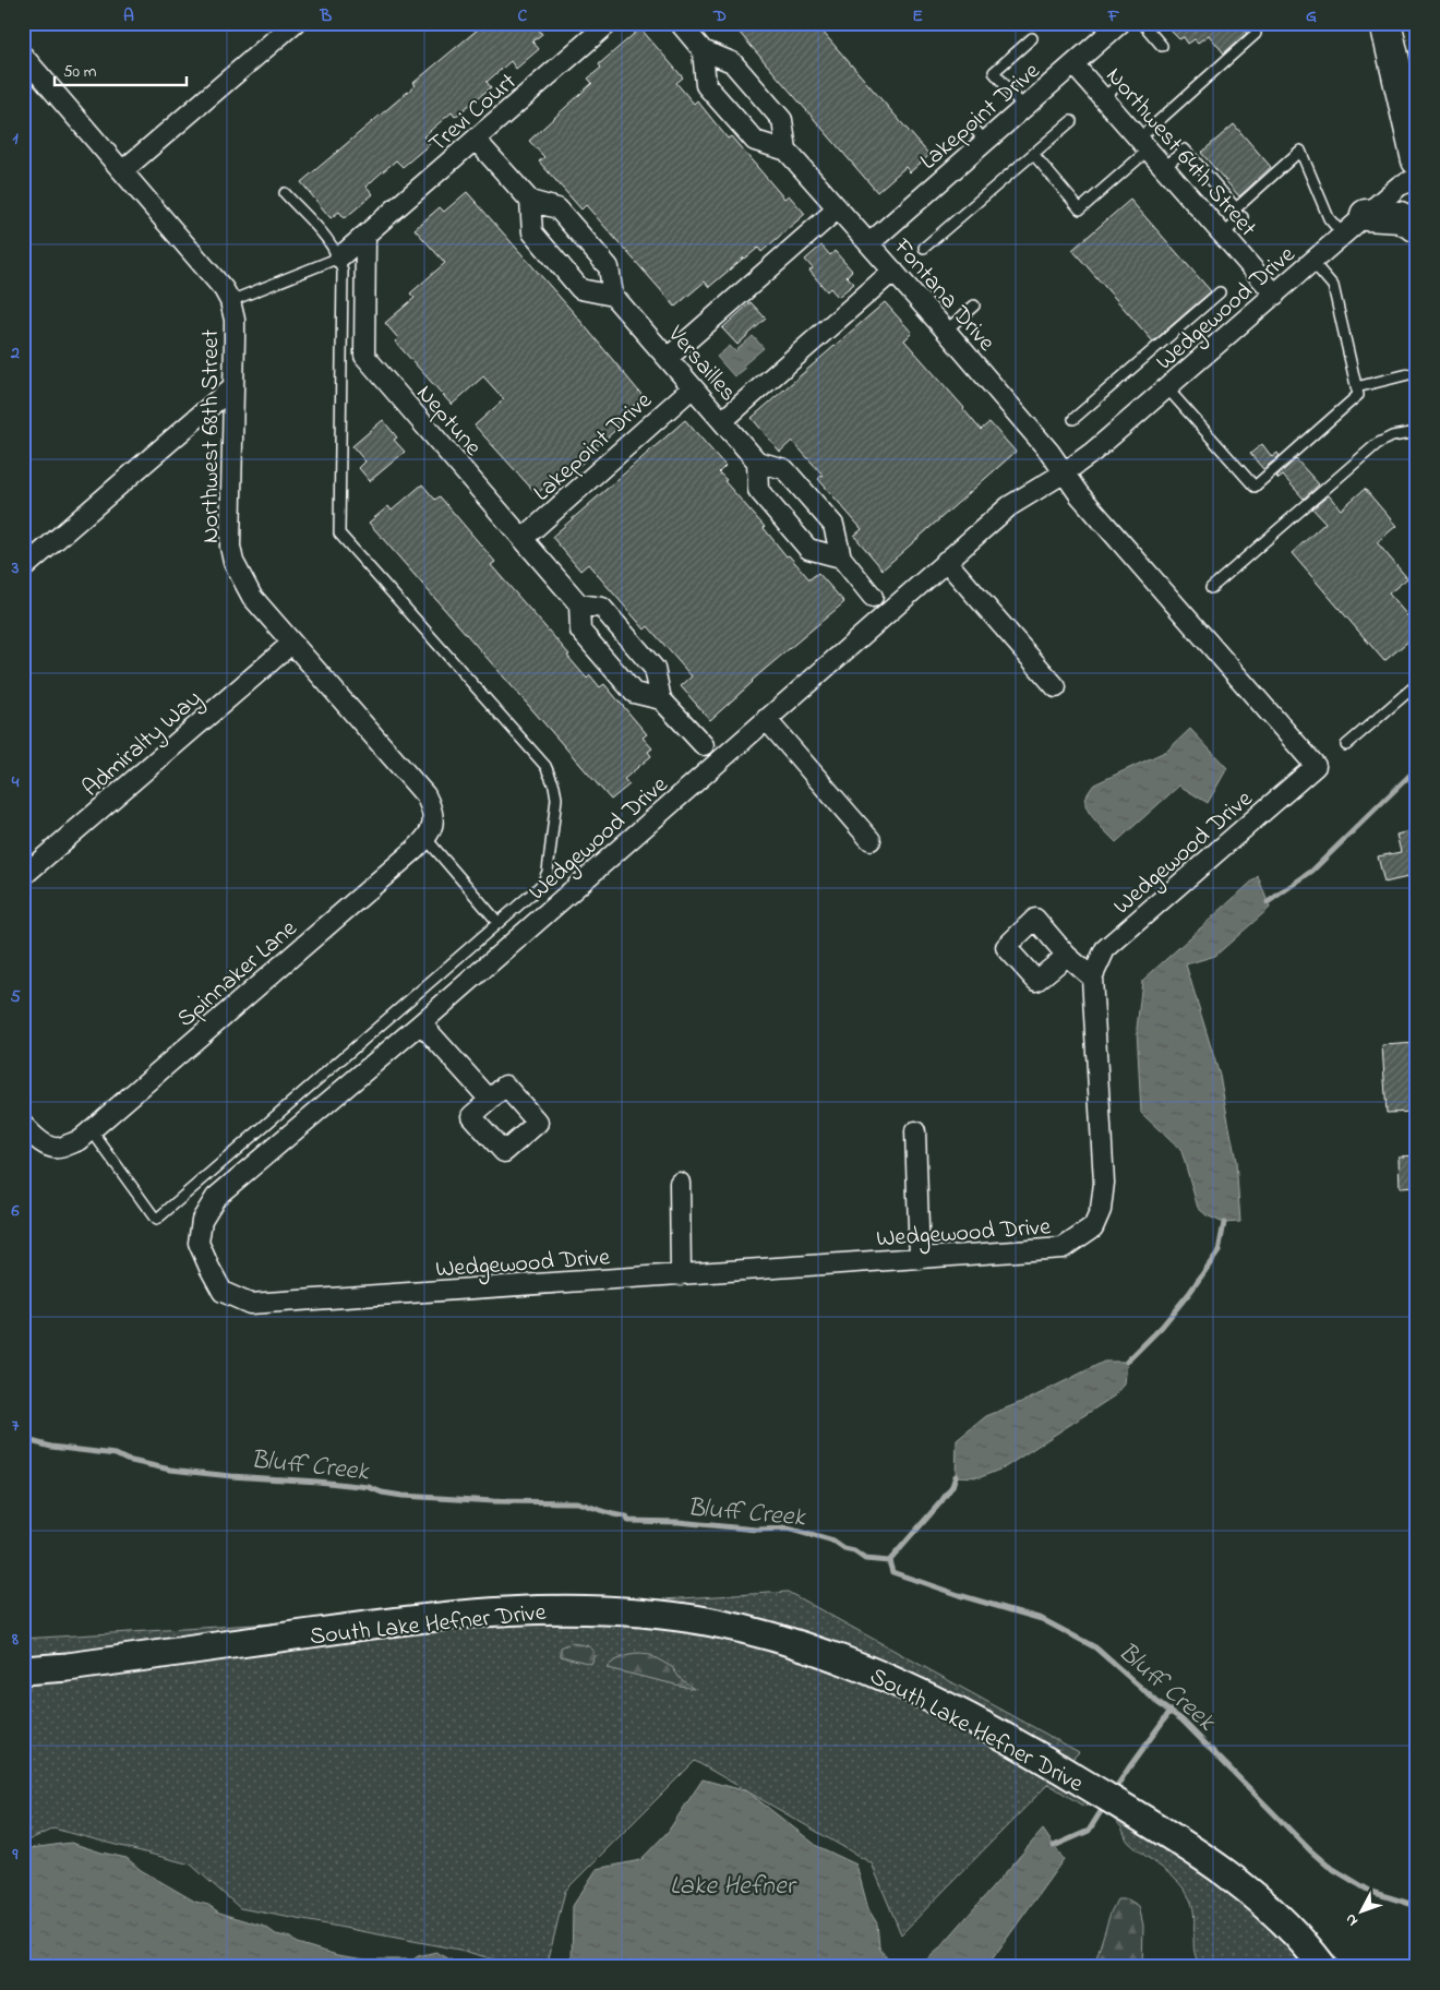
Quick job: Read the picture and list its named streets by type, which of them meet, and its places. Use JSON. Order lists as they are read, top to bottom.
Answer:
{
  "streets": {
    "street": [
      "Trevi Court",
      "Lakepoint Drive",
      "Northwest 64th Street",
      "Fontana Drive",
      "Wedgewood Drive",
      "Versailles",
      "Neptune",
      "Northwest 68th Street",
      "Admiralty Way",
      "Spinnaker Lane",
      "South Lake Hefner Drive"
    ]
  },
  "crossings": [
    ["Trevi Court", "Neptune"],
    ["Lakepoint Drive", "Northwest 64th Street"],
    ["Lakepoint Drive", "Fontana Drive"],
    ["Lakepoint Drive", "Versailles"],
    ["Lakepoint Drive", "Neptune"],
    ["Northwest 64th Street", "Wedgewood Drive"],
    ["Fontana Drive", "Wedgewood Drive"],
    ["Northwest 68th Street", "Admiralty Way"],
    ["Northwest 68th Street", "Spinnaker Lane"]
  ],
  "water": ["Bluff Creek", "Lake Hefner"],
  "scale_bar": "50 m",
  "north": "bottom left",
  "grid": {
    "columns": [
      "A",
      "B",
      "C",
      "D",
      "E",
      "F",
      "G"
    ],
    "rows": [
      "1",
      "2",
      "3",
      "4",
      "5",
      "6",
      "7",
      "8",
      "9"
    ]
  }
}
